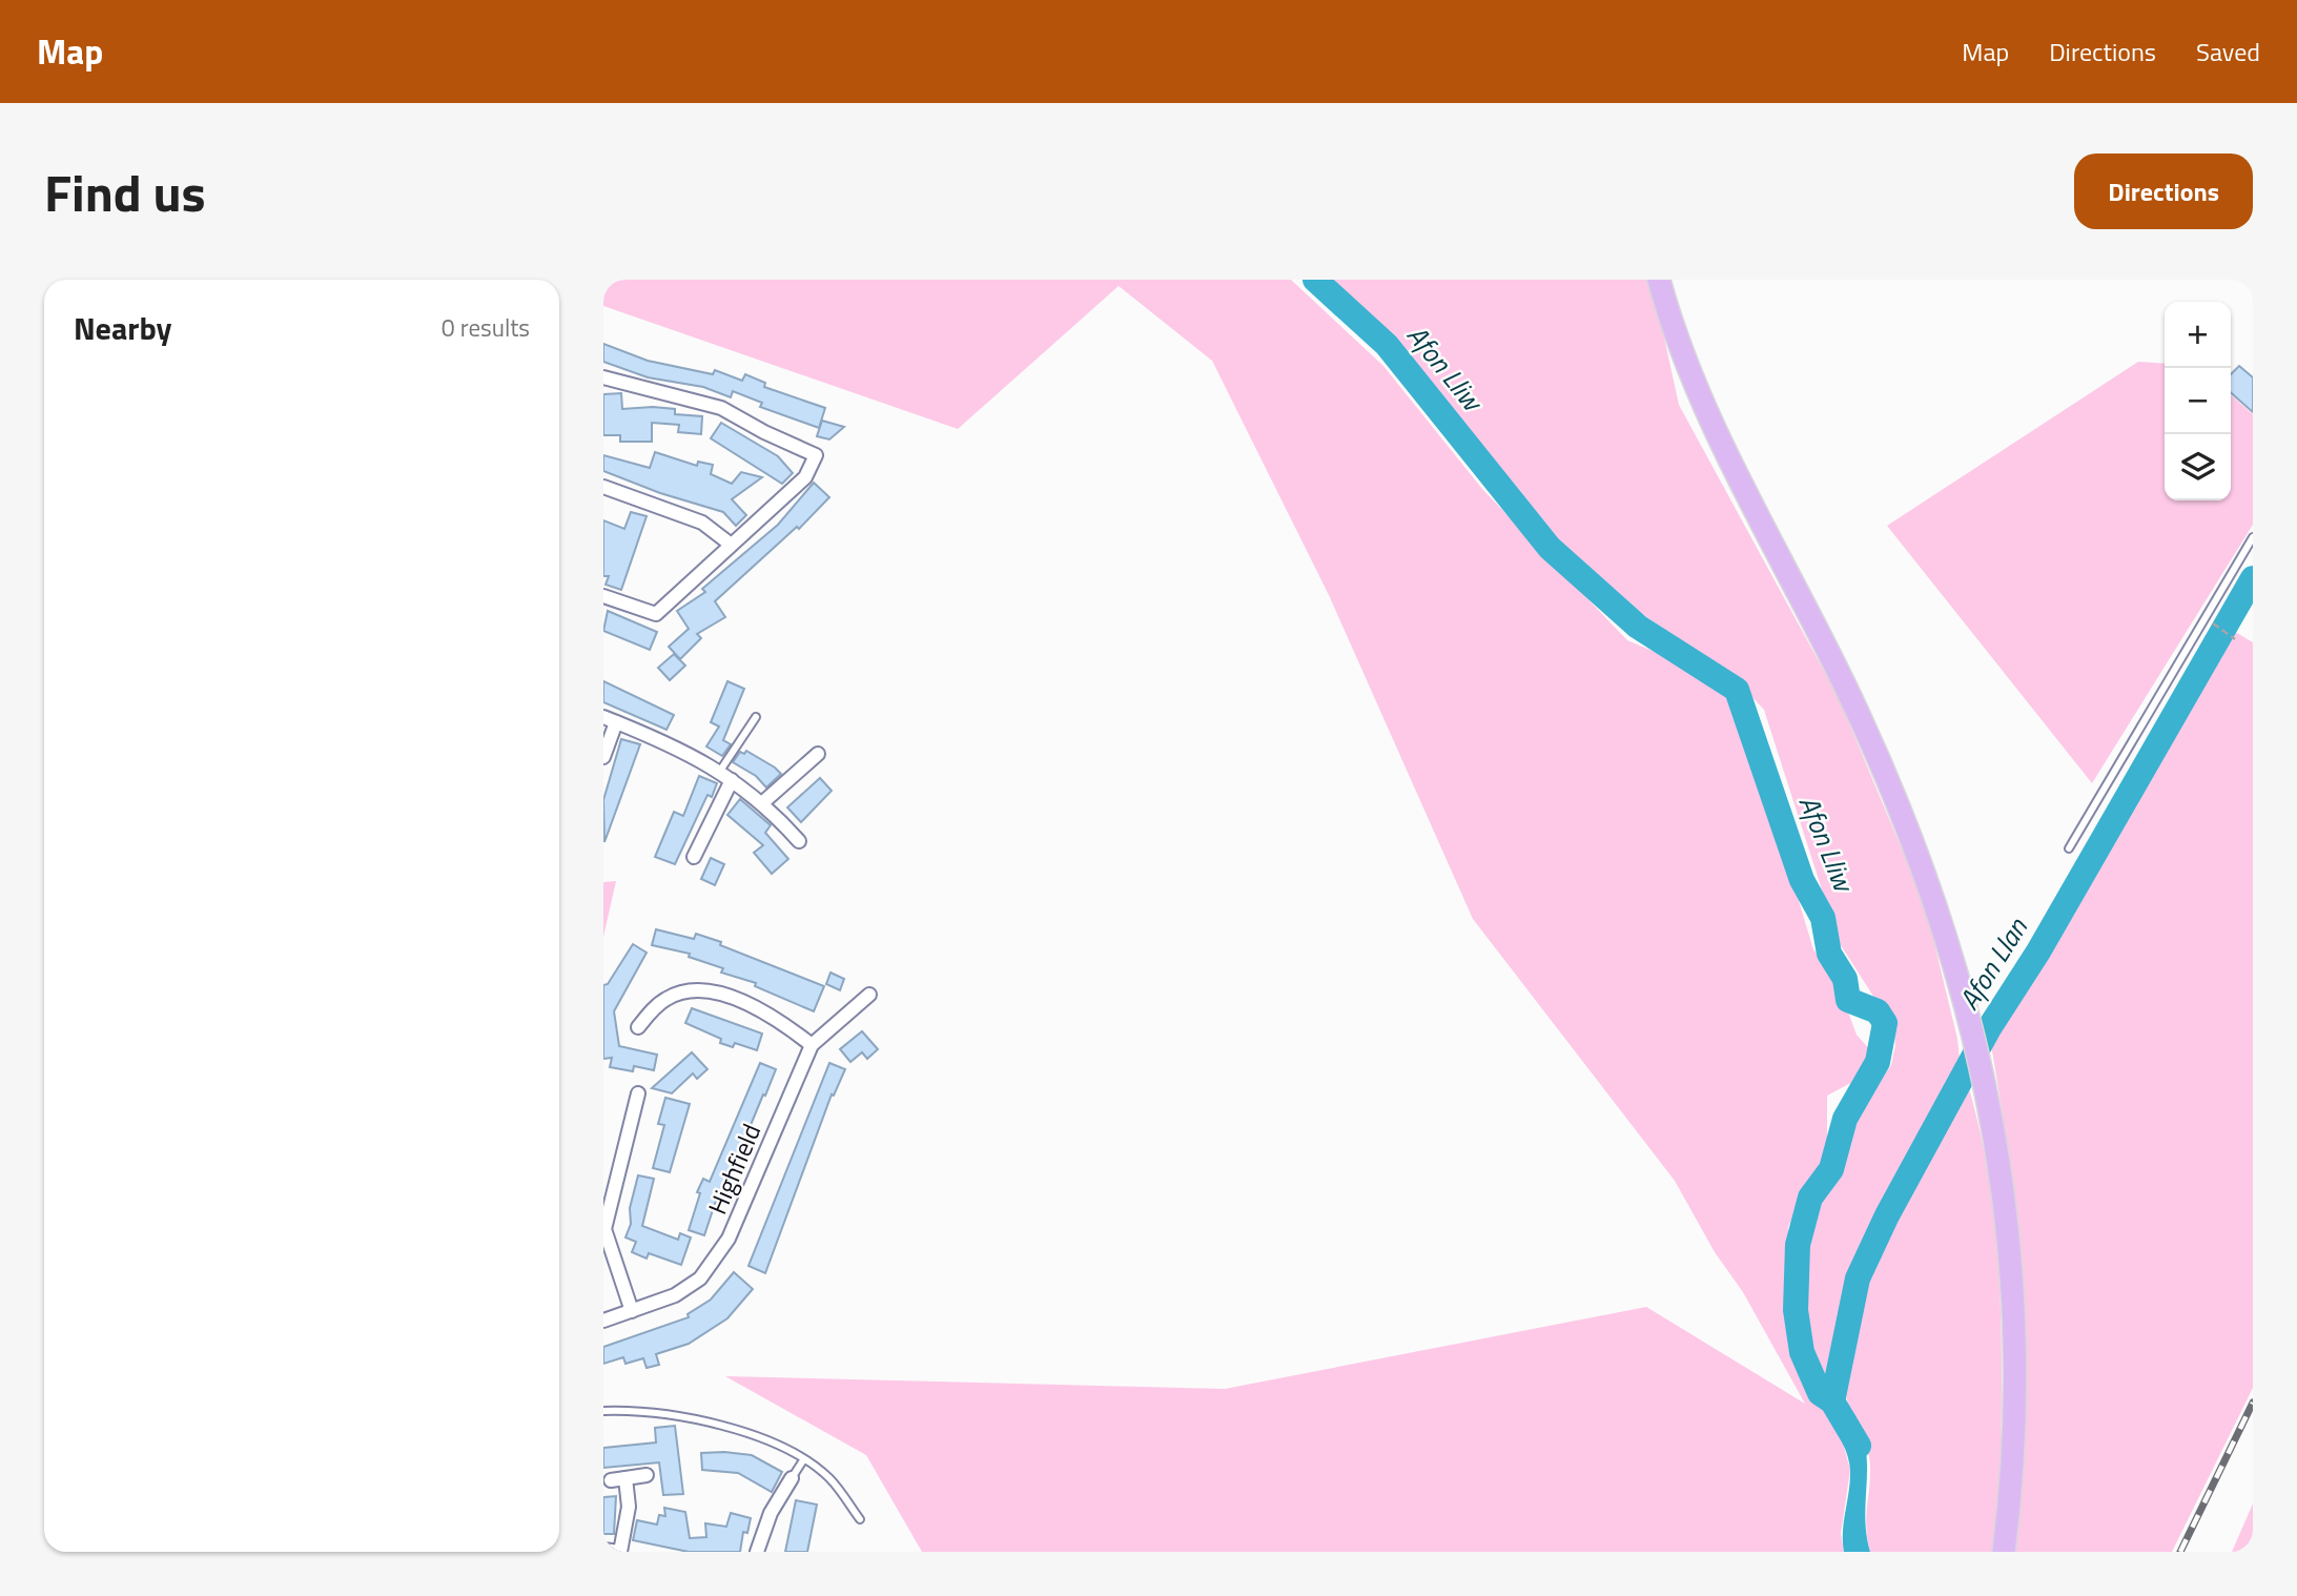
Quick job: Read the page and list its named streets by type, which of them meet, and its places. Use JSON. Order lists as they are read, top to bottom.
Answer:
{
  "streets": {
    "street": ["Highfield"]
  },
  "water": ["Afon Lliw", "Afon Llan"],
  "page": {
    "header": "Map",
    "nav": ["Map", "Directions", "Saved"],
    "title": "Find us",
    "buttons": "Directions",
    "heading": ["Nearby", "0 results"],
    "map_buttons": ["+", "−"]
  }
}
